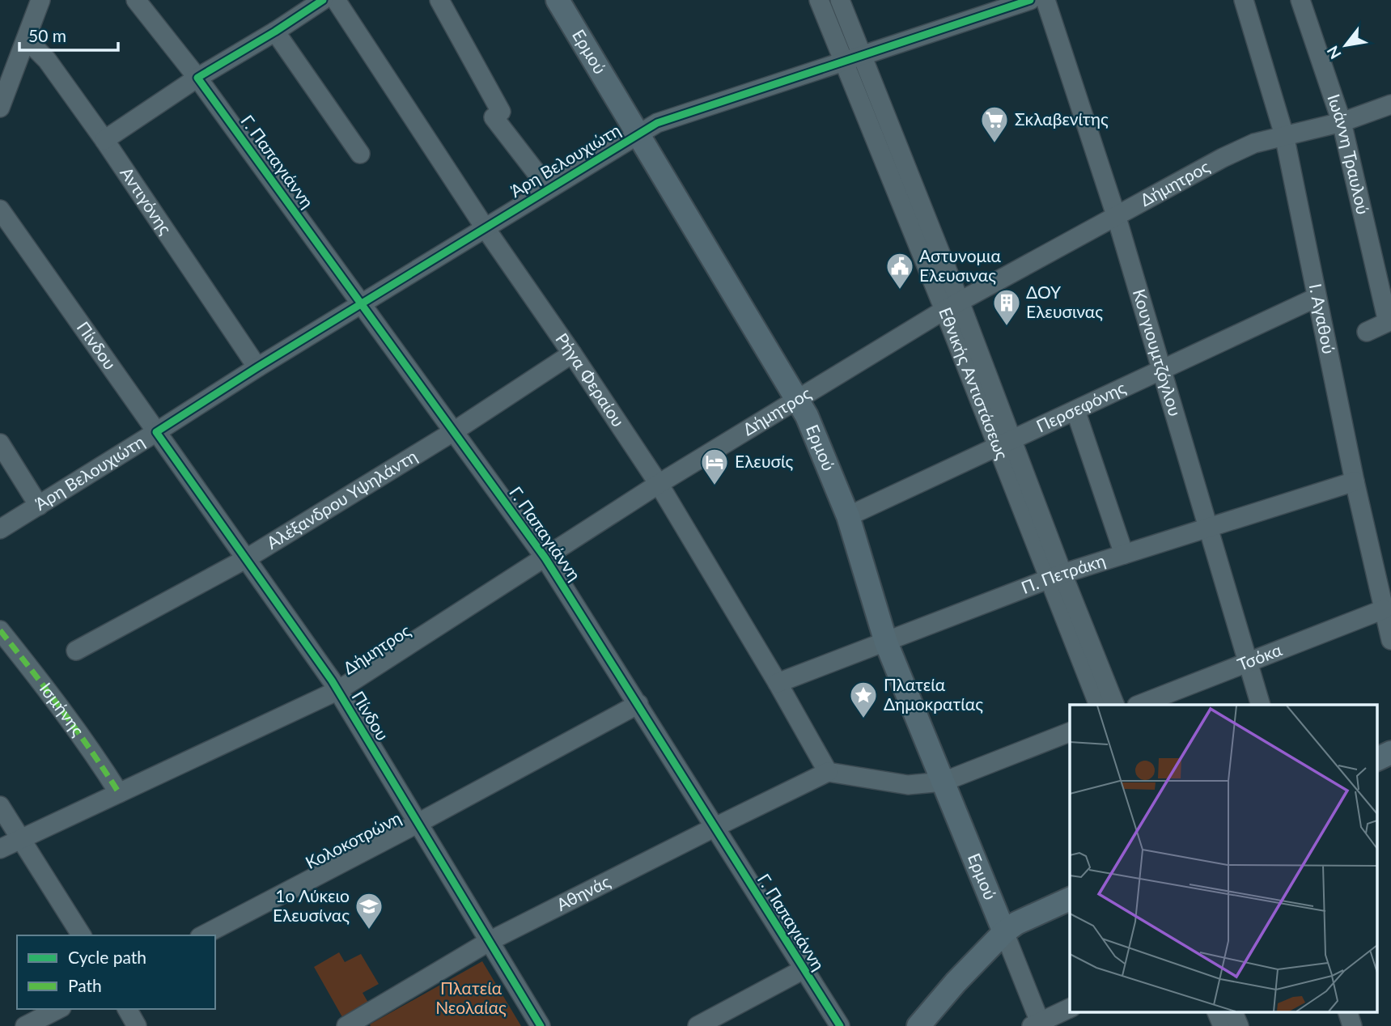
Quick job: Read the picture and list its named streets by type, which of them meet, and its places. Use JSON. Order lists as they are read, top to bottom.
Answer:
{
  "streets": {
    "main road": ["Ερμού"],
    "street": [
      "Ιωάννη Τραυλού",
      "Άρη Βελουχιώτη",
      "Γ. Παπαγιάννη",
      "Δήμητρος",
      "Αντιγόνης",
      "Ι. Αγαθού",
      "Πίνδου",
      "Κουγιουμτζόγλου",
      "Ρήγα Φεραίου",
      "Εθνικής Αντιστάσεως",
      "Περσεφόνης",
      "Αλέξανδρου Υψηλάντη",
      "Π. Πετράκη",
      "Τσόκα",
      "Ισμήνης",
      "Κολοκοτρώνη",
      "Αθηνάς"
    ]
  },
  "crossings": [
    ["Ερμού", "Άρη Βελουχιώτη"],
    ["Ερμού", "Δήμητρος"],
    ["Ερμού", "Περσεφόνης"],
    ["Ερμού", "Π. Πετράκη"],
    ["Ιωάννη Τραυλού", "Δήμητρος"],
    ["Άρη Βελουχιώτη", "Γ. Παπαγιάννη"],
    ["Άρη Βελουχιώτη", "Αντιγόνης"],
    ["Άρη Βελουχιώτη", "Πίνδου"],
    ["Άρη Βελουχιώτη", "Ρήγα Φεραίου"],
    ["Άρη Βελουχιώτη", "Εθνικής Αντιστάσεως"],
    ["Γ. Παπαγιάννη", "Δήμητρος"],
    ["Γ. Παπαγιάννη", "Αλέξανδρου Υψηλάντη"],
    ["Γ. Παπαγιάννη", "Κολοκοτρώνη"],
    ["Γ. Παπαγιάννη", "Αθηνάς"],
    ["Δήμητρος", "Ι. Αγαθού"],
    ["Δήμητρος", "Πίνδου"],
    ["Δήμητρος", "Κουγιουμτζόγλου"],
    ["Δήμητρος", "Ρήγα Φεραίου"],
    ["Δήμητρος", "Εθνικής Αντιστάσεως"],
    ["Δήμητρος", "Ισμήνης"],
    ["Ι. Αγαθού", "Περσεφόνης"],
    ["Ι. Αγαθού", "Π. Πετράκη"],
    ["Ι. Αγαθού", "Τσόκα"],
    ["Πίνδου", "Αλέξανδρου Υψηλάντη"],
    ["Πίνδου", "Κολοκοτρώνη"],
    ["Πίνδου", "Αθηνάς"],
    ["Κουγιουμτζόγλου", "Περσεφόνης"],
    ["Κουγιουμτζόγλου", "Π. Πετράκη"],
    ["Κουγιουμτζόγλου", "Τσόκα"],
    ["Ρήγα Φεραίου", "Αλέξανδρου Υψηλάντη"],
    ["Ρήγα Φεραίου", "Π. Πετράκη"],
    ["Ρήγα Φεραίου", "Αθηνάς"],
    ["Εθνικής Αντιστάσεως", "Περσεφόνης"],
    ["Εθνικής Αντιστάσεως", "Π. Πετράκη"]
  ],
  "parks": ["Πλατεία Νεολαίας"],
  "places": {
    "supermarket": ["Σκλαβενίτης"],
    "public building": ["Αστυνομια Ελευσινας"],
    "building": ["ΔΟΥ Ελευσινας"],
    "hotel": ["Ελευσίς"],
    "place": ["Πλατεία Δημοκρατίας"],
    "school or university": ["1ο Λύκειο Ελευσίνας"]
  },
  "legend": ["Cycle path", "Path"],
  "scale_bar": "50 m",
  "north": "bottom left"
}
